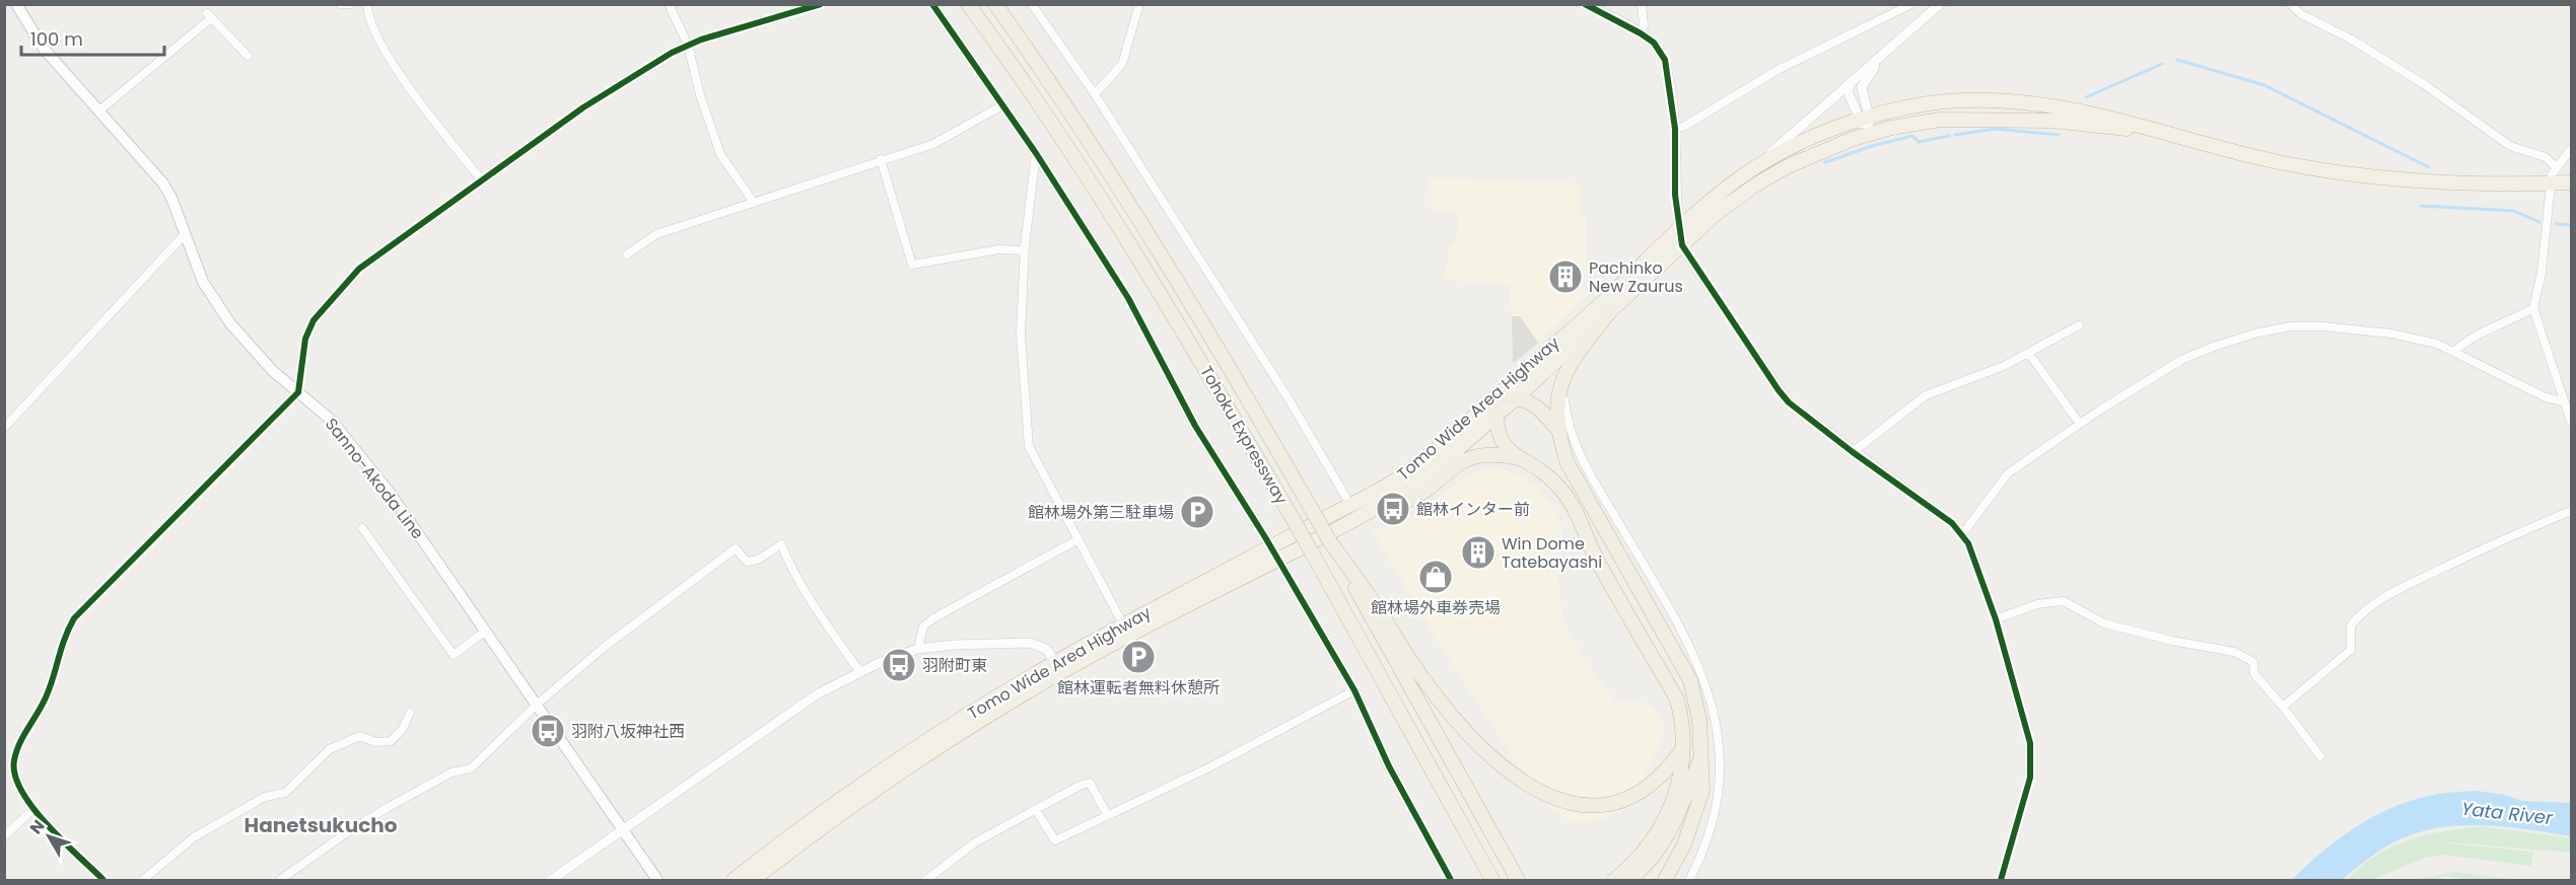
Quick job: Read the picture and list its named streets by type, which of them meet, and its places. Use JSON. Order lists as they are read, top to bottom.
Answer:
{
  "streets": {
    "highway": ["Tomo Wide Area Highway", "Tohoku Expressway"],
    "main road": ["Sanno-Akoda Line"]
  },
  "districts": ["Hanetsukucho"],
  "water": ["Yata River"],
  "places": {
    "building": ["Pachinko New Zaurus", "Win Dome Tatebayashi"],
    "bus stop": ["館林インター前", "羽附町東", "羽附八坂神社西"],
    "parking": ["館林場外第三駐車場", "館林運転者無料休憩所"],
    "shop": ["館林場外車券売場"]
  },
  "scale_bar": "100 m",
  "north": "top left"
}
